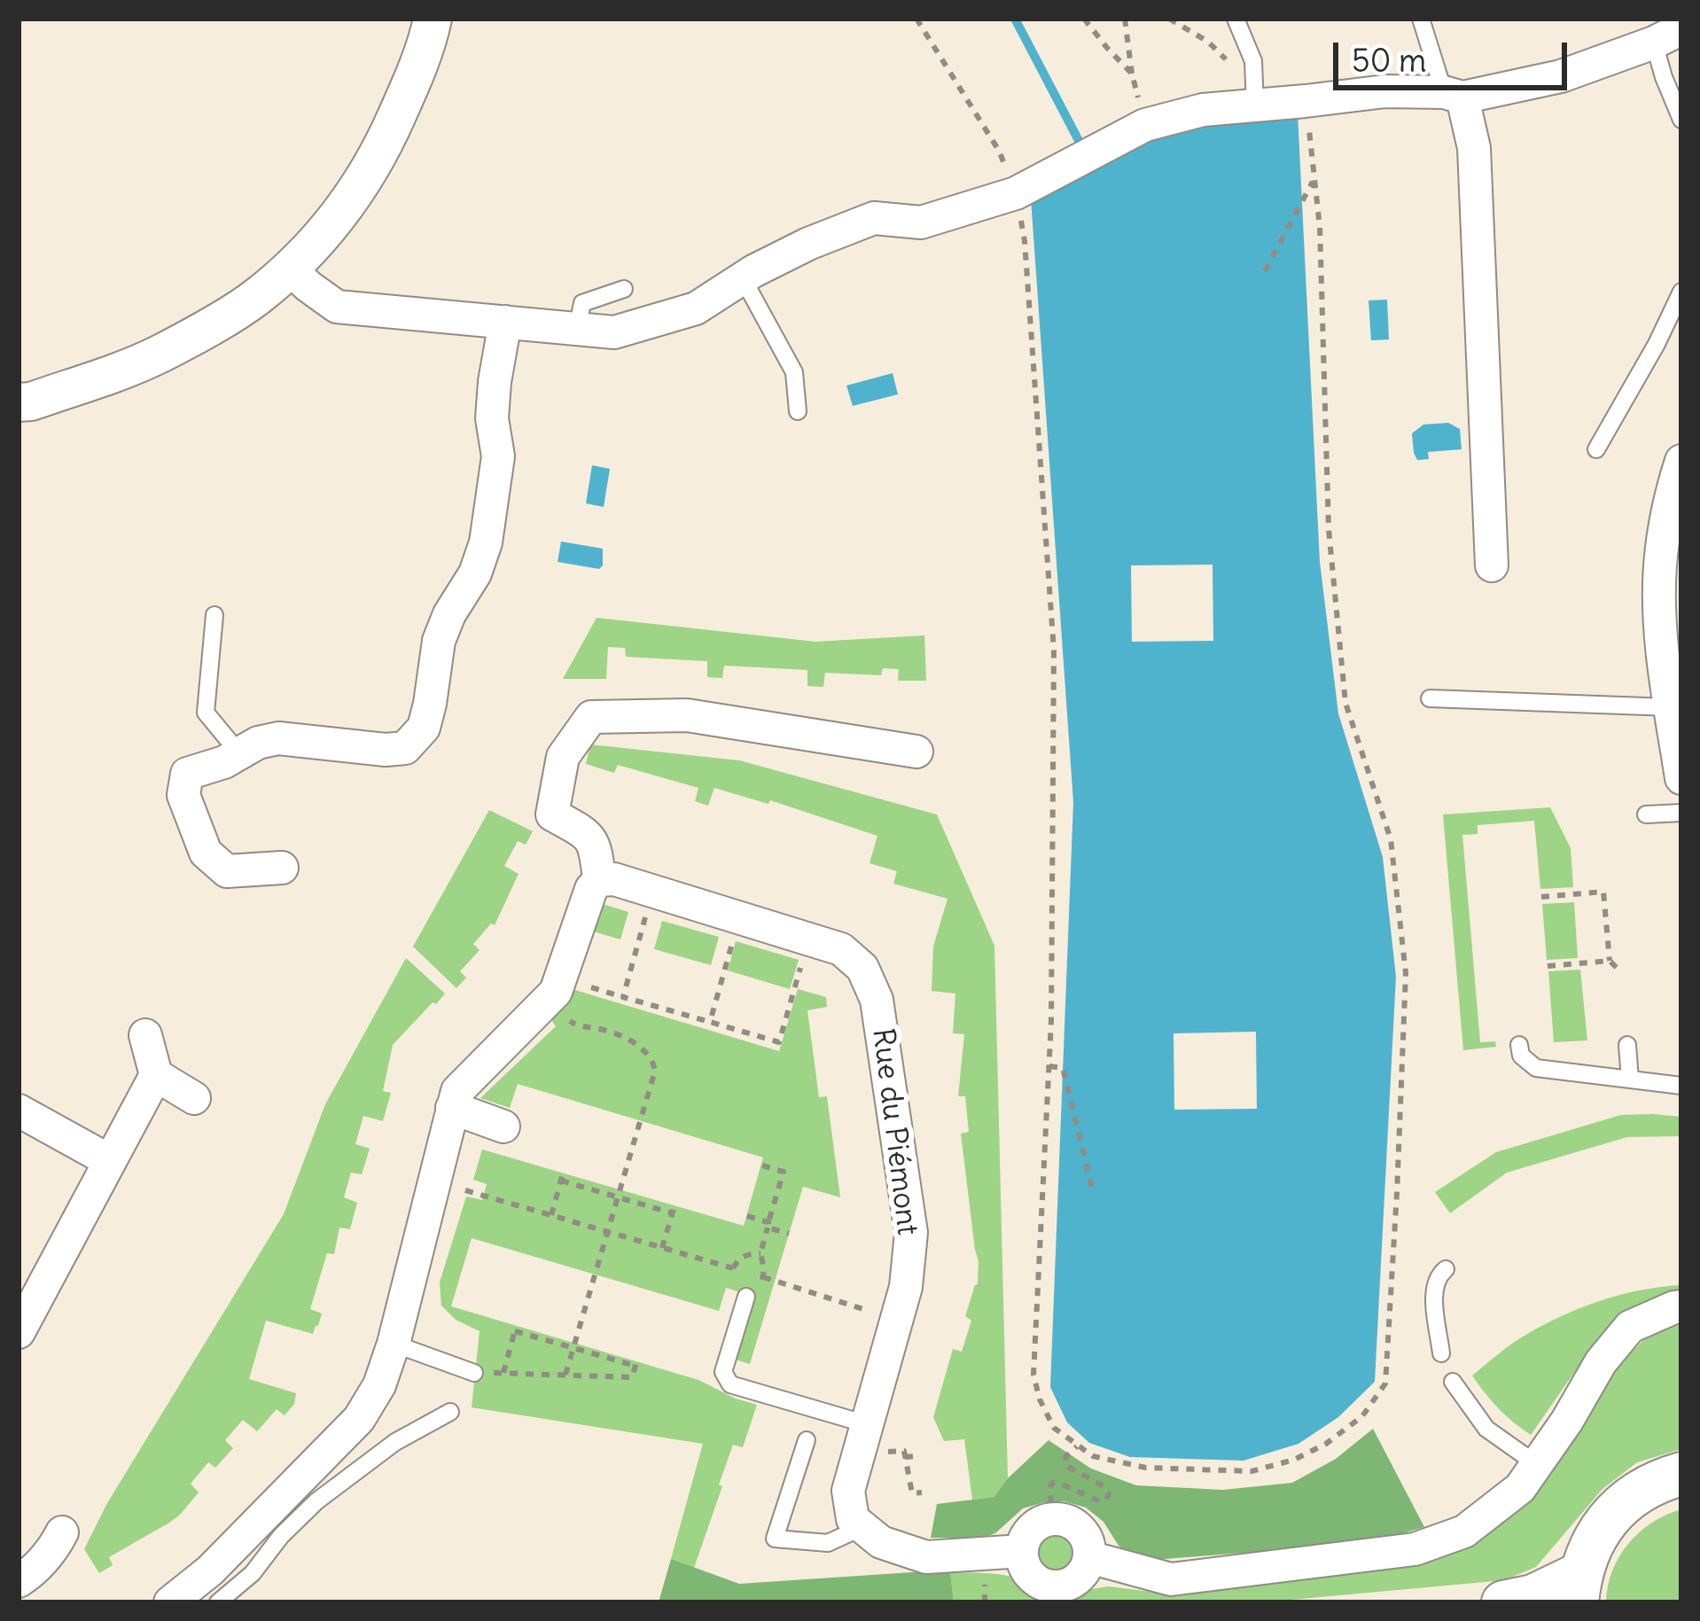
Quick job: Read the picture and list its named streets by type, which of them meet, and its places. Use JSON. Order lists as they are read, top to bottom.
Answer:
{
  "streets": {
    "street": ["Rue du Piémont"]
  },
  "scale_bar": "50 m"
}
